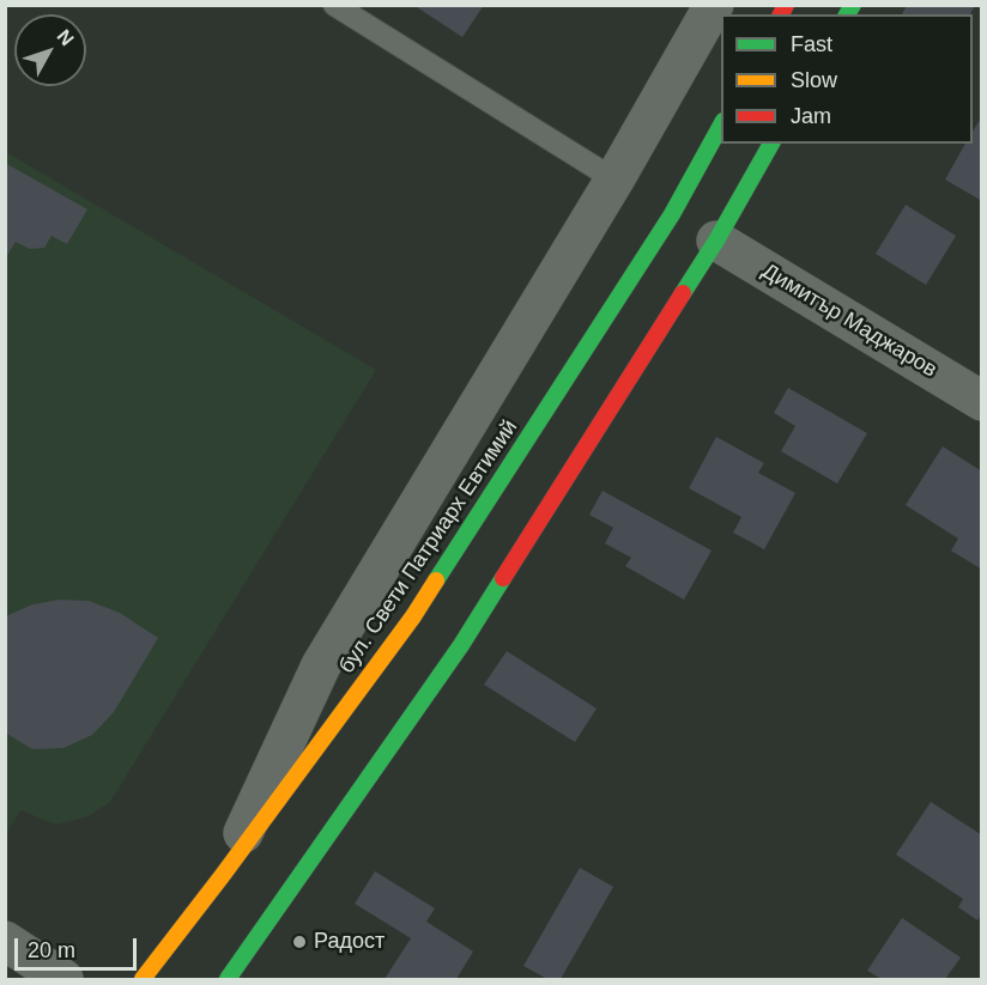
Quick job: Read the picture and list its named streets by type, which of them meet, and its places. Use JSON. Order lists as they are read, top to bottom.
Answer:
{
  "streets": {
    "main road": ["бул. Свети Патриарх Евтимий"],
    "street": ["Димитър Маджаров"]
  },
  "places": ["Радост"],
  "legend": ["Fast", "Slow", "Jam"],
  "scale_bar": "20 m",
  "north": "top right"
}
